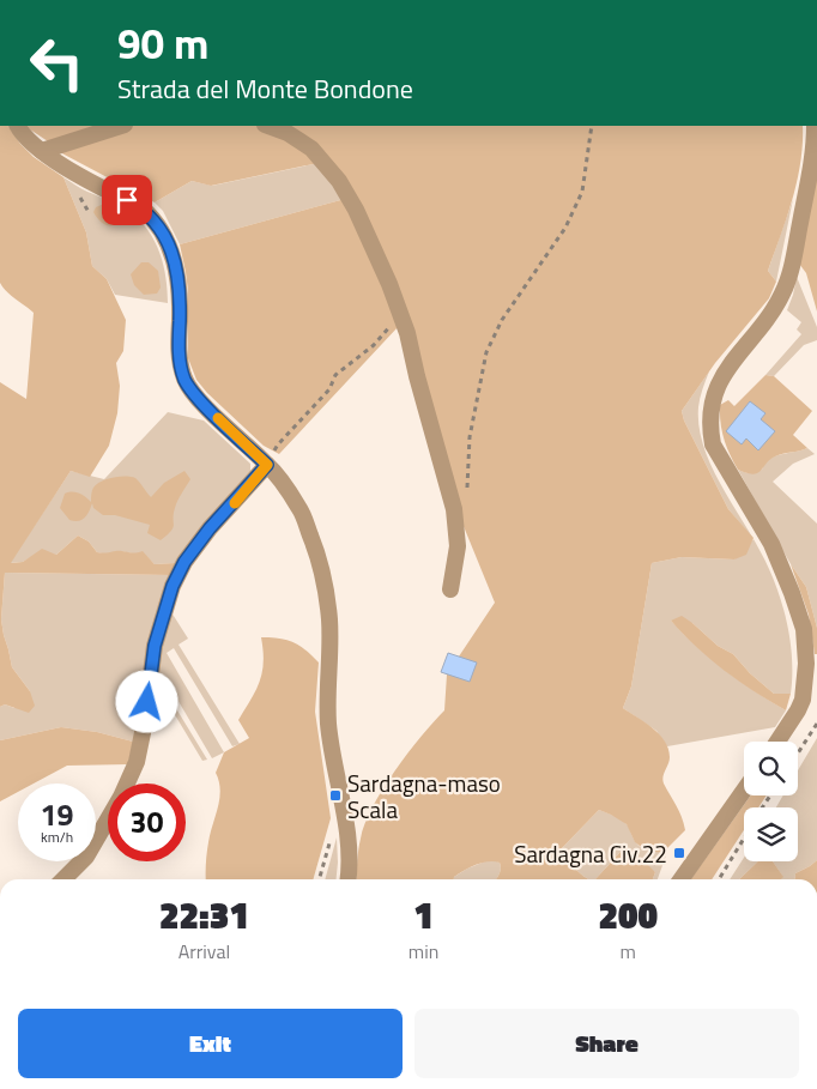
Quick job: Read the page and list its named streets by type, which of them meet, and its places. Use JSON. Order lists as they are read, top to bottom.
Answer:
{
  "places": {
    "transit": ["Sardagna-maso Scala", "Sardagna Civ.22"]
  },
  "page": {
    "turn": ["90 m", "Strada del Monte Bondone"],
    "speed": "19 km/h",
    "limit": "30",
    "eta": [
      "22:31",
      "Arrival",
      "1",
      "min",
      "200",
      "m"
    ],
    "buttons": ["Exit", "Share"]
  }
}
